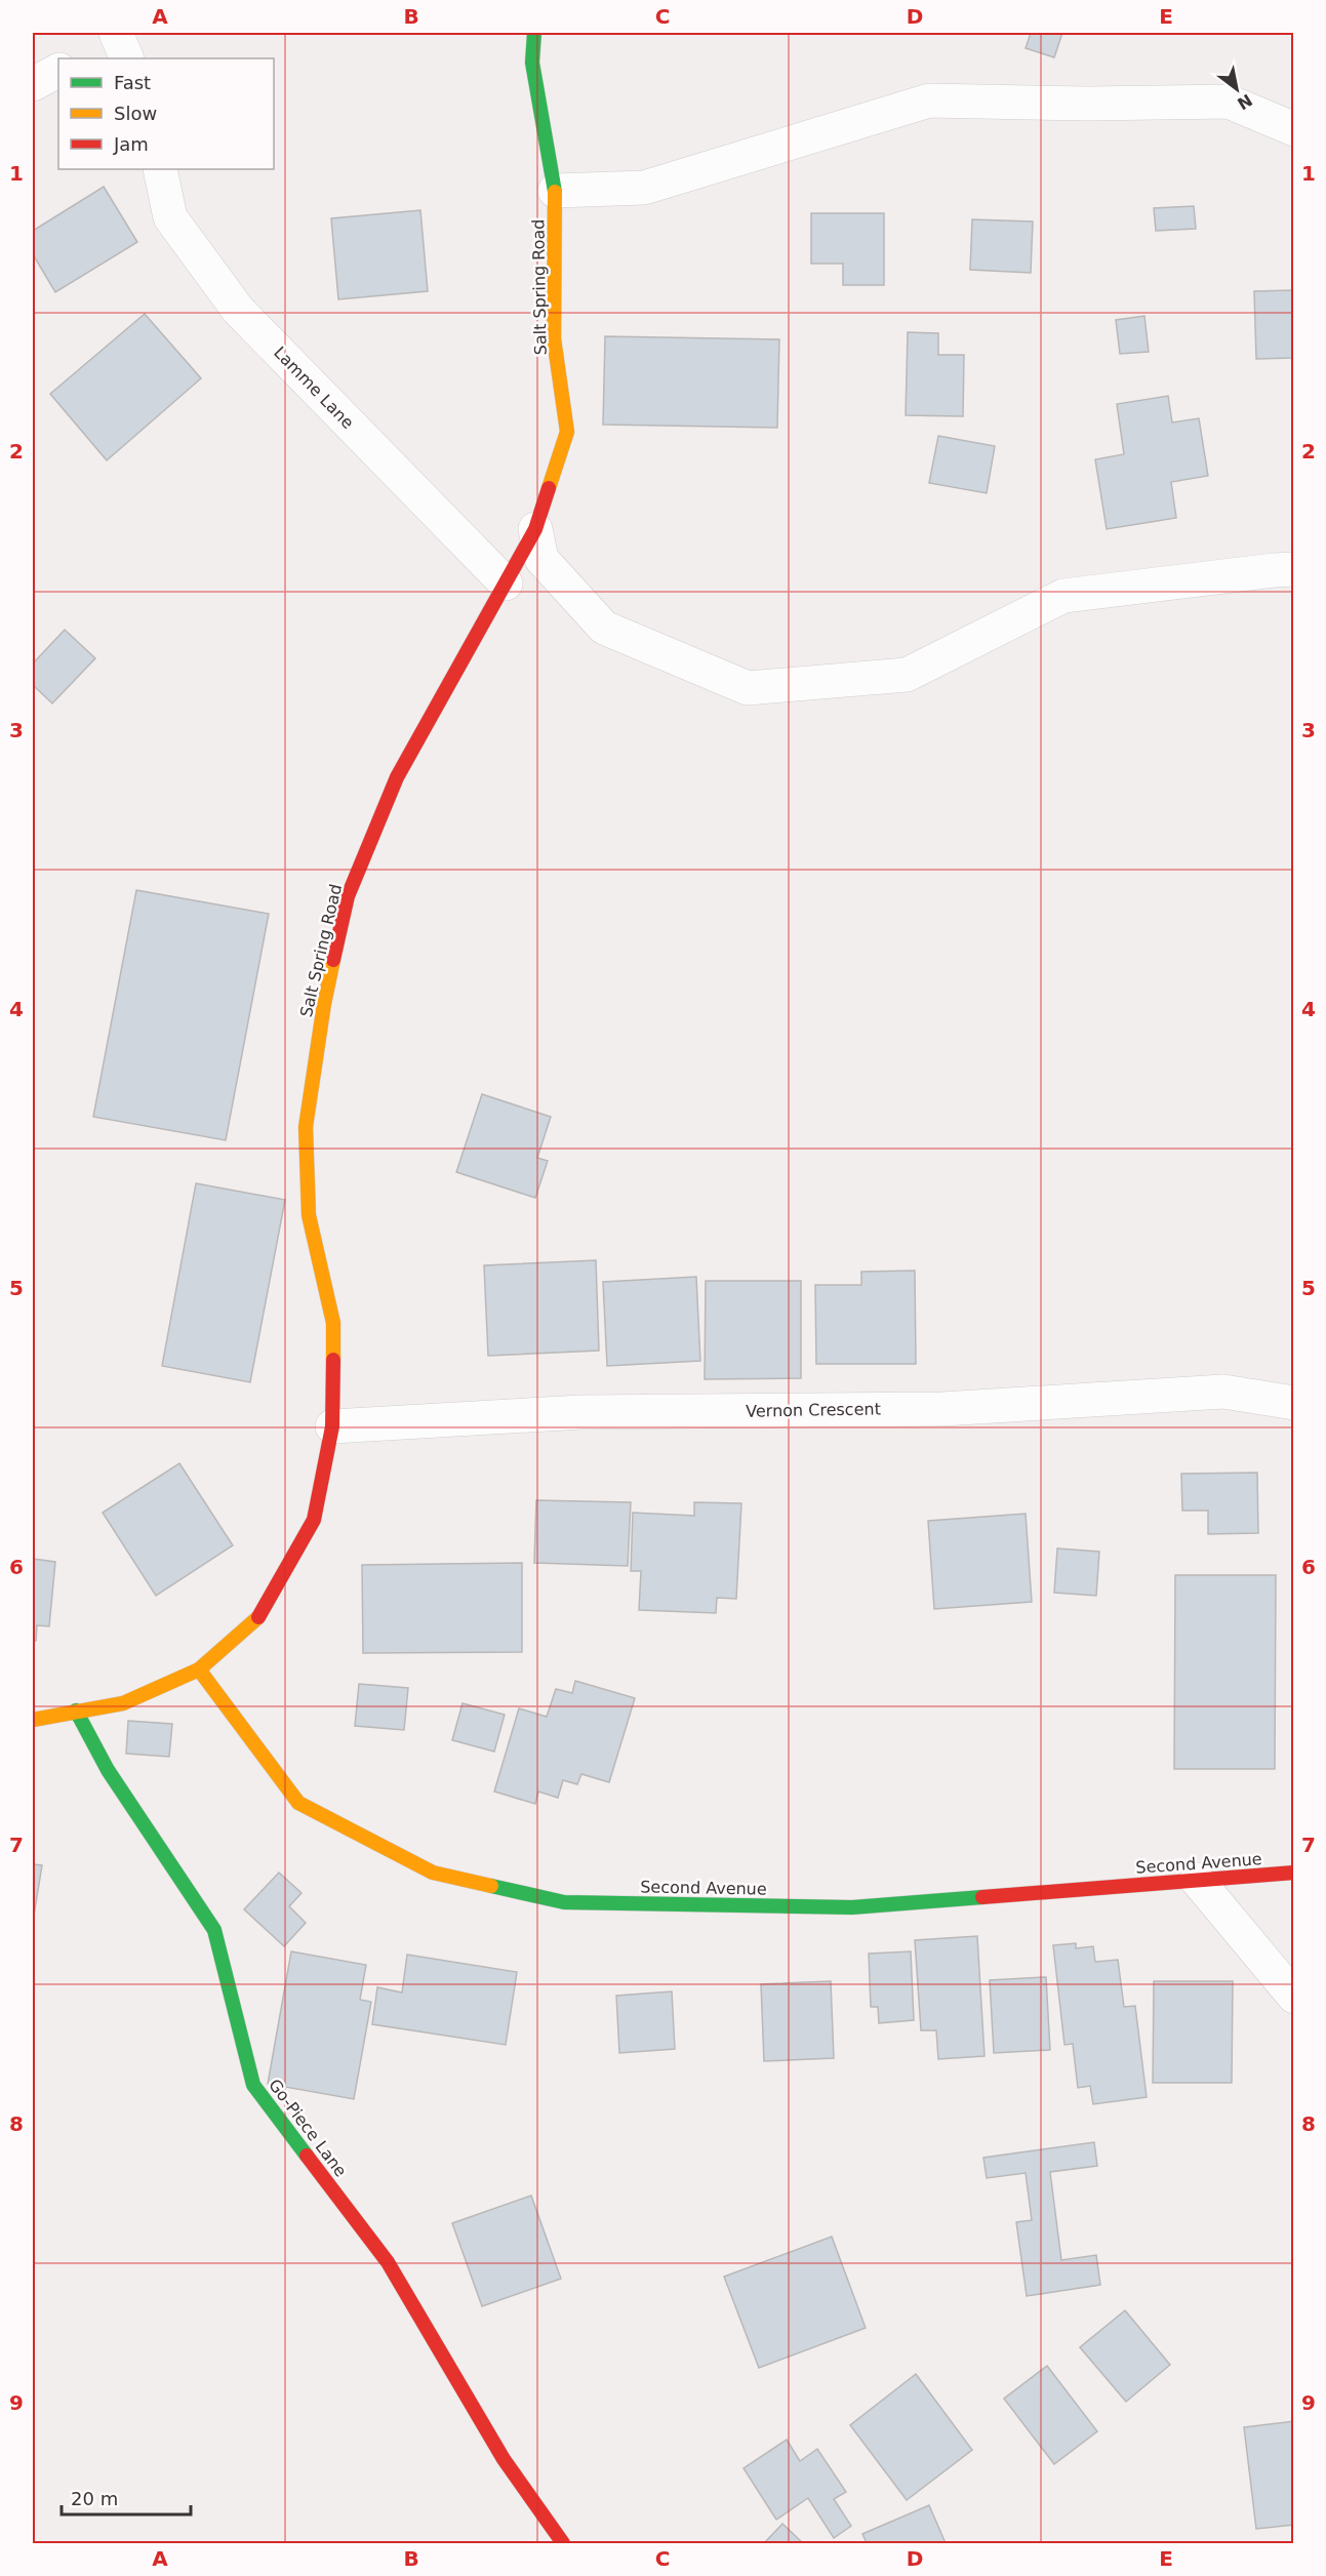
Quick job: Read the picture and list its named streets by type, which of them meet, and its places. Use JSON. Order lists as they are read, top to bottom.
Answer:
{
  "streets": {
    "street": [
      "Salt Spring Road",
      "Lamme Lane",
      "Vernon Crescent",
      "Second Avenue",
      "Go-Piece Lane"
    ]
  },
  "crossings": [
    ["Salt Spring Road", "Lamme Lane"],
    ["Salt Spring Road", "Vernon Crescent"],
    ["Salt Spring Road", "Second Avenue"],
    ["Salt Spring Road", "Go-Piece Lane"]
  ],
  "legend": ["Fast", "Slow", "Jam"],
  "scale_bar": "20 m",
  "north": "bottom right",
  "grid": {
    "columns": [
      "A",
      "B",
      "C",
      "D",
      "E"
    ],
    "rows": [
      "1",
      "2",
      "3",
      "4",
      "5",
      "6",
      "7",
      "8",
      "9"
    ]
  }
}
